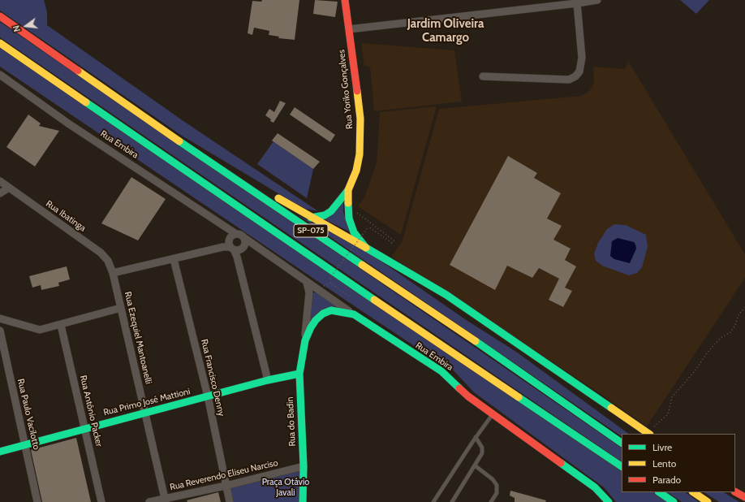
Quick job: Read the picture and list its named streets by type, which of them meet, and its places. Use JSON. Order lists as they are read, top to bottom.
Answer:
{
  "streets": {
    "main road": [
      "Rua Yoriko Gonçalves",
      "Rua Embira",
      "SP-075",
      "Rua Primo José Mattioni",
      "Rua do Badin"
    ],
    "street": [
      "Rua Ibatinga",
      "Rua Ezequiel Mantoanelli",
      "Rua Francisco Denny",
      "Rua Antônio Packer",
      "Rua Paulo Vacilotto",
      "Rua Reverendo Eliseu Narciso"
    ]
  },
  "crossings": [
    ["Rua Embira", "Rua do Badin"],
    ["Rua Ibatinga", "Rua Ezequiel Mantoanelli"],
    ["Rua Ezequiel Mantoanelli", "Rua Primo José Mattioni"],
    ["Rua Ezequiel Mantoanelli", "Rua Reverendo Eliseu Narciso"],
    ["Rua Francisco Denny", "Rua Primo José Mattioni"],
    ["Rua Francisco Denny", "Rua Reverendo Eliseu Narciso"],
    ["Rua Primo José Mattioni", "Rua Antônio Packer"],
    ["Rua Primo José Mattioni", "Rua Paulo Vacilotto"],
    ["Rua Primo José Mattioni", "Rua do Badin"],
    ["Rua do Badin", "Rua Reverendo Eliseu Narciso"]
  ],
  "districts": ["Jardim Oliveira Camargo"],
  "parks": ["Praça Otávio Javali"],
  "legend": ["Livre", "Lento", "Parado"],
  "north": "left"
}
